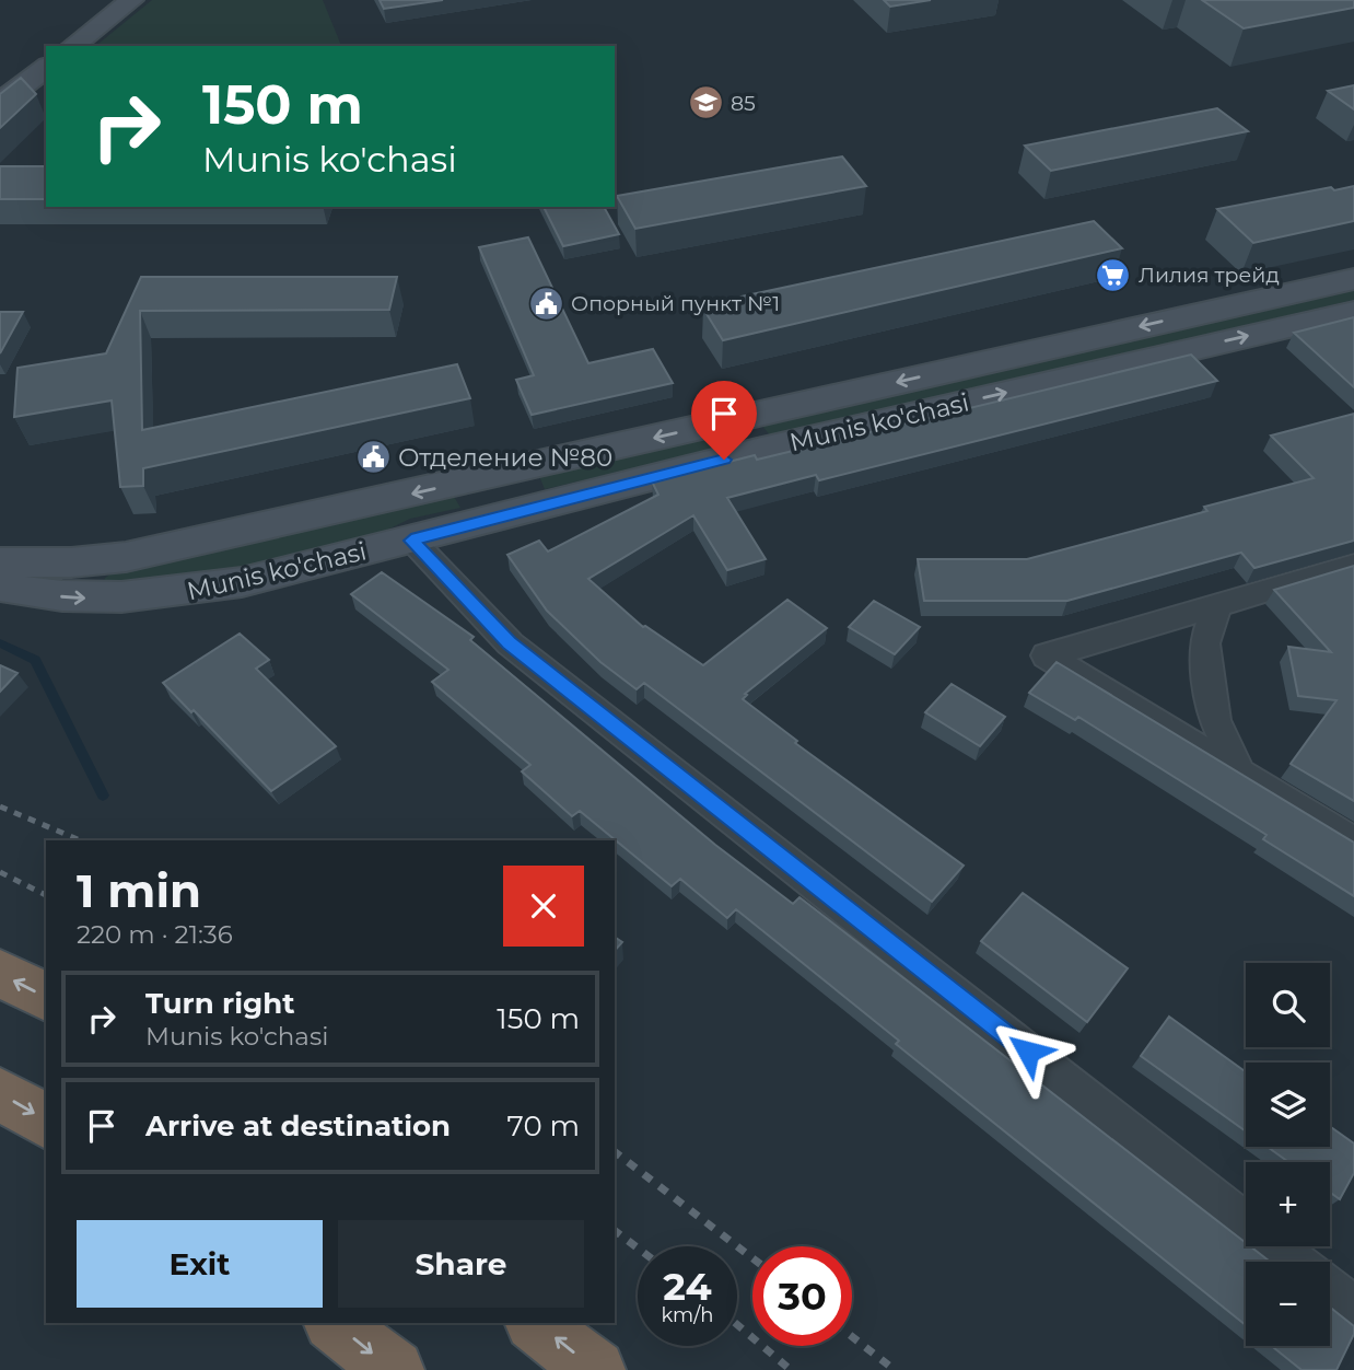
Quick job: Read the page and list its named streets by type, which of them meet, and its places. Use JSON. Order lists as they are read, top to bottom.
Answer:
{
  "streets": {
    "street": ["Munis ko'chasi"]
  },
  "places": {
    "school or university": ["85"],
    "supermarket": ["Лилия трейд"],
    "public building": ["Опорный пункт №1", "Отделение №80"]
  },
  "page": {
    "turn": ["150 m", "Munis ko'chasi"],
    "heading": ["1 min", "220 m · 21:36"],
    "map_buttons": ["+", "−"],
    "list": [
      {
        "name": "Turn right",
        "note": "Munis ko'chasi",
        "value": "150 m"
      },
      {
        "name": "Arrive at destination",
        "value": "70 m"
      }
    ],
    "buttons": ["Exit", "Share"],
    "speed": "24 km/h",
    "limit": "30"
  }
}
